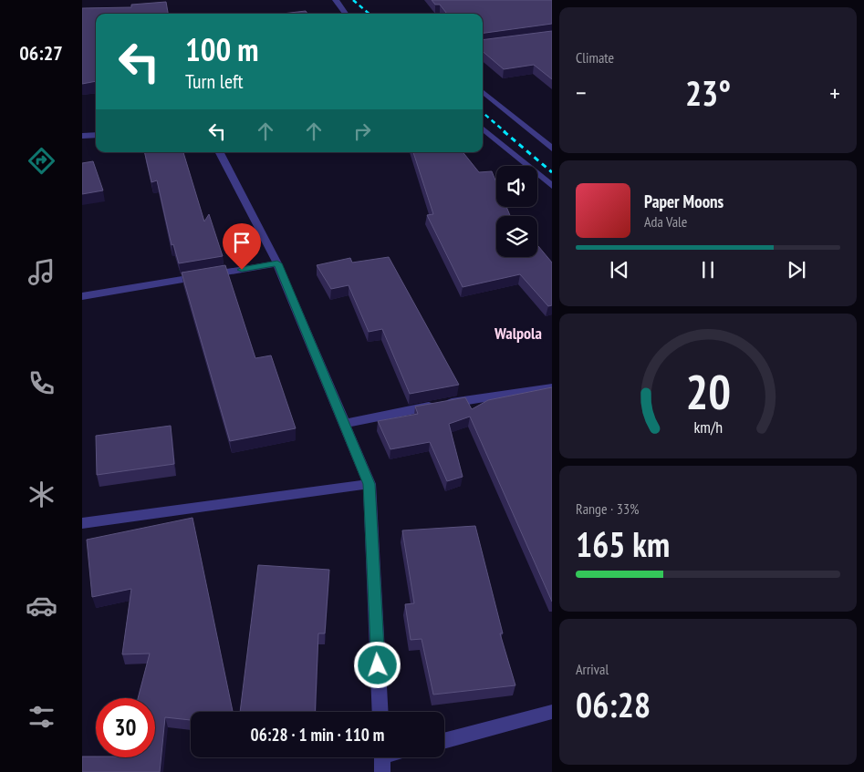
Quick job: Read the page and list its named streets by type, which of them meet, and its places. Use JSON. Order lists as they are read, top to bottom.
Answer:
{
  "districts": ["Walpola"],
  "page": {
    "tabs": "06:27",
    "tile": [
      "Climate",
      ["Range · 33%", "165 km"],
      ["Arrival", "06:28"]
    ],
    "turn": ["100 m", "Turn left"],
    "heat": ["−", "23°", "+"],
    "song": ["Paper Moons", "Ada Vale"],
    "limit": "30",
    "trip": "06:28 · 1 min · 110 m",
    "gauge": ["20", "km/h"]
  }
}
